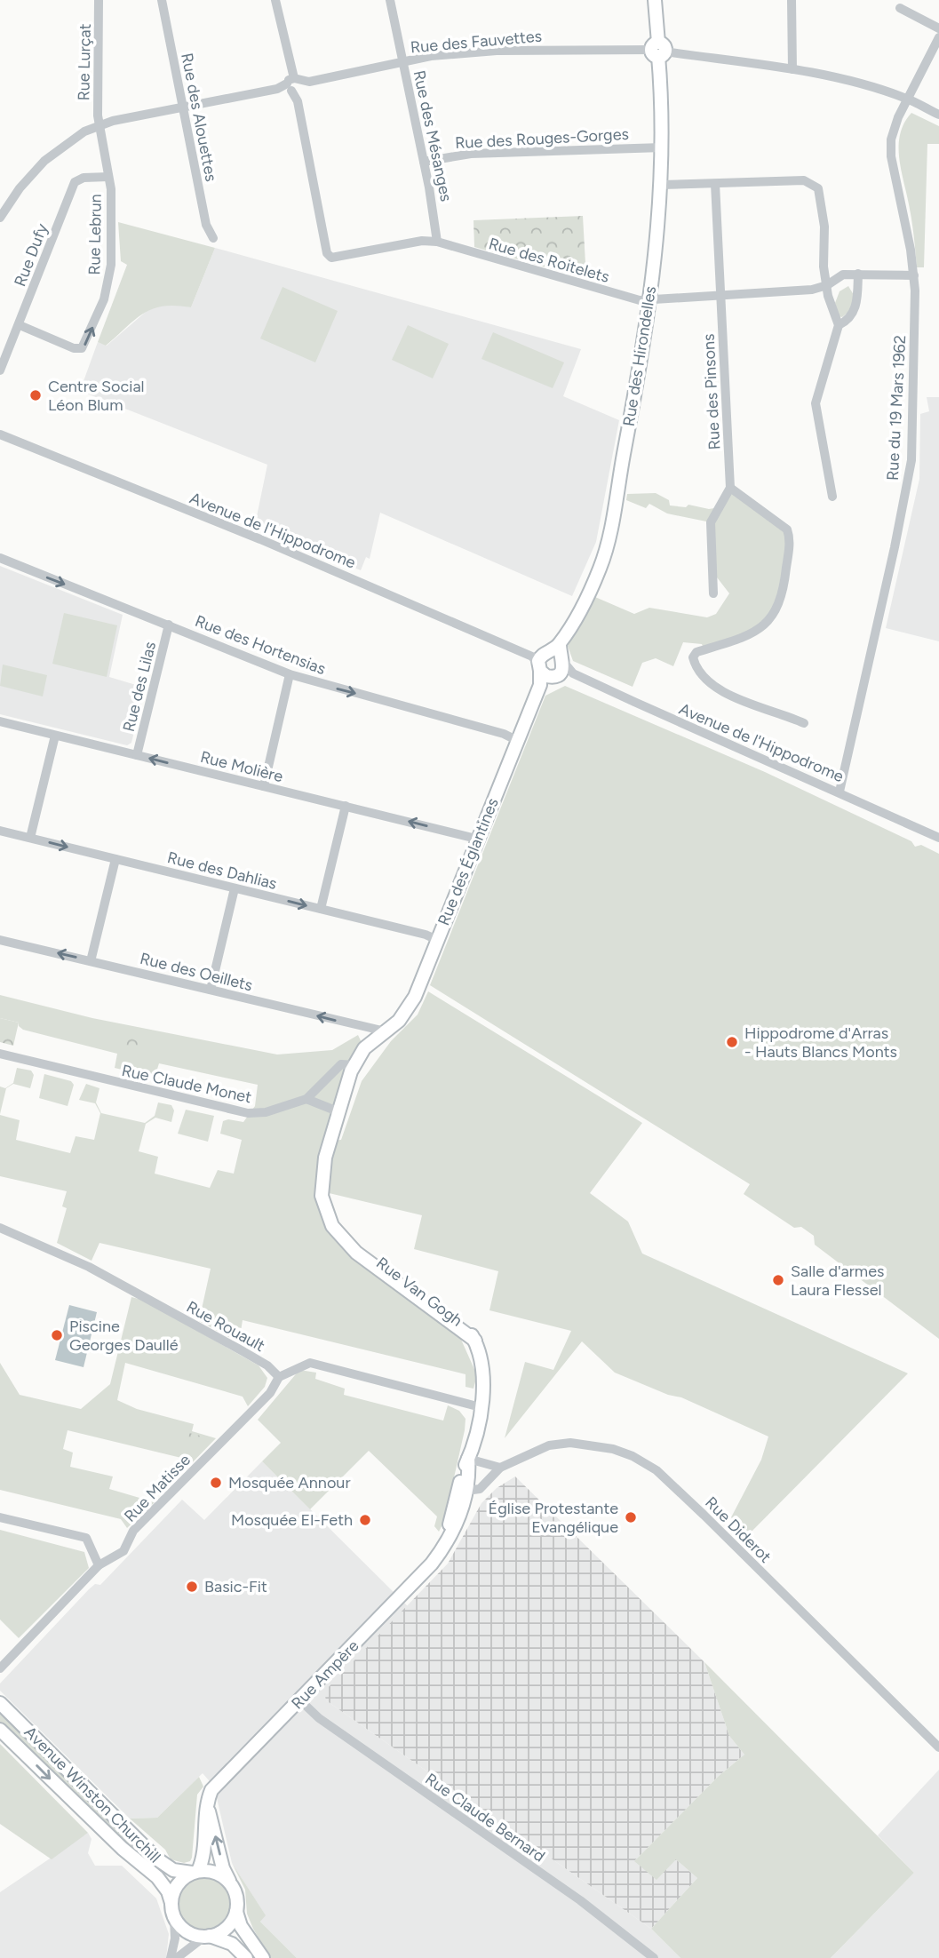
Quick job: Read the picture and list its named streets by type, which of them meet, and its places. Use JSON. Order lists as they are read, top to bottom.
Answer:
{
  "streets": {
    "street": [
      "Rue des Fauvettes",
      "Rue Lurçat",
      "Rue des Alouettes",
      "Rue des Mésanges",
      "Rue des Rouges-Gorges",
      "Rue Lebrun",
      "Rue Dufy",
      "Rue des Roitelets",
      "Rue des Hirondelles",
      "Rue des Pinsons",
      "Rue du 19 Mars 1962",
      "Avenue de l'Hippodrome",
      "Rue des Hortensias",
      "Rue des Lilas",
      "Rue Molière",
      "Rue des Églantines",
      "Rue des Dahlias",
      "Rue des Oeillets",
      "Rue Claude Monet",
      "Rue Van Gogh",
      "Rue Rouault",
      "Rue Matisse",
      "Rue Diderot",
      "Rue Ampère",
      "Avenue Winston Churchill",
      "Rue Claude Bernard"
    ]
  },
  "crossings": [
    ["Rue des Fauvettes", "Rue Lurçat"],
    ["Rue des Fauvettes", "Rue des Alouettes"],
    ["Rue des Fauvettes", "Rue des Mésanges"],
    ["Rue des Fauvettes", "Rue Lebrun"],
    ["Rue des Fauvettes", "Rue des Roitelets"],
    ["Rue des Fauvettes", "Rue des Hirondelles"],
    ["Rue des Fauvettes", "Rue du 19 Mars 1962"],
    ["Rue Lurçat", "Rue Lebrun"],
    ["Rue des Mésanges", "Rue des Rouges-Gorges"],
    ["Rue des Mésanges", "Rue des Roitelets"],
    ["Rue des Rouges-Gorges", "Rue des Hirondelles"],
    ["Rue Lebrun", "Rue Dufy"],
    ["Rue des Roitelets", "Rue des Hirondelles"],
    ["Rue des Roitelets", "Rue des Pinsons"],
    ["Rue des Hirondelles", "Avenue de l'Hippodrome"],
    ["Rue des Hirondelles", "Rue des Églantines"],
    ["Rue du 19 Mars 1962", "Avenue de l'Hippodrome"],
    ["Avenue de l'Hippodrome", "Rue des Églantines"],
    ["Rue des Hortensias", "Rue des Lilas"],
    ["Rue des Hortensias", "Rue des Églantines"],
    ["Rue des Lilas", "Rue Molière"],
    ["Rue Molière", "Rue des Églantines"],
    ["Rue des Églantines", "Rue des Dahlias"],
    ["Rue des Églantines", "Rue des Oeillets"],
    ["Rue des Églantines", "Rue Van Gogh"],
    ["Rue des Oeillets", "Rue Van Gogh"],
    ["Rue Claude Monet", "Rue Van Gogh"],
    ["Rue Van Gogh", "Rue Ampère"],
    ["Rue Rouault", "Rue Matisse"],
    ["Rue Diderot", "Rue Ampère"],
    ["Rue Ampère", "Avenue Winston Churchill"],
    ["Rue Ampère", "Rue Claude Bernard"]
  ],
  "one_way": [
    "Rue des Hortensias",
    "Rue Molière",
    "Rue des Dahlias",
    "Rue des Oeillets"
  ],
  "places": [
    "Centre Social Léon Blum",
    "Hippodrome d'Arras - Hauts Blancs Monts",
    "Salle d'armes Laura Flessel",
    "Piscine Georges Daullé",
    "Mosquée Annour",
    "Église Protestante Evangélique",
    "Mosquée El-Feth",
    "Basic-Fit"
  ]
}
